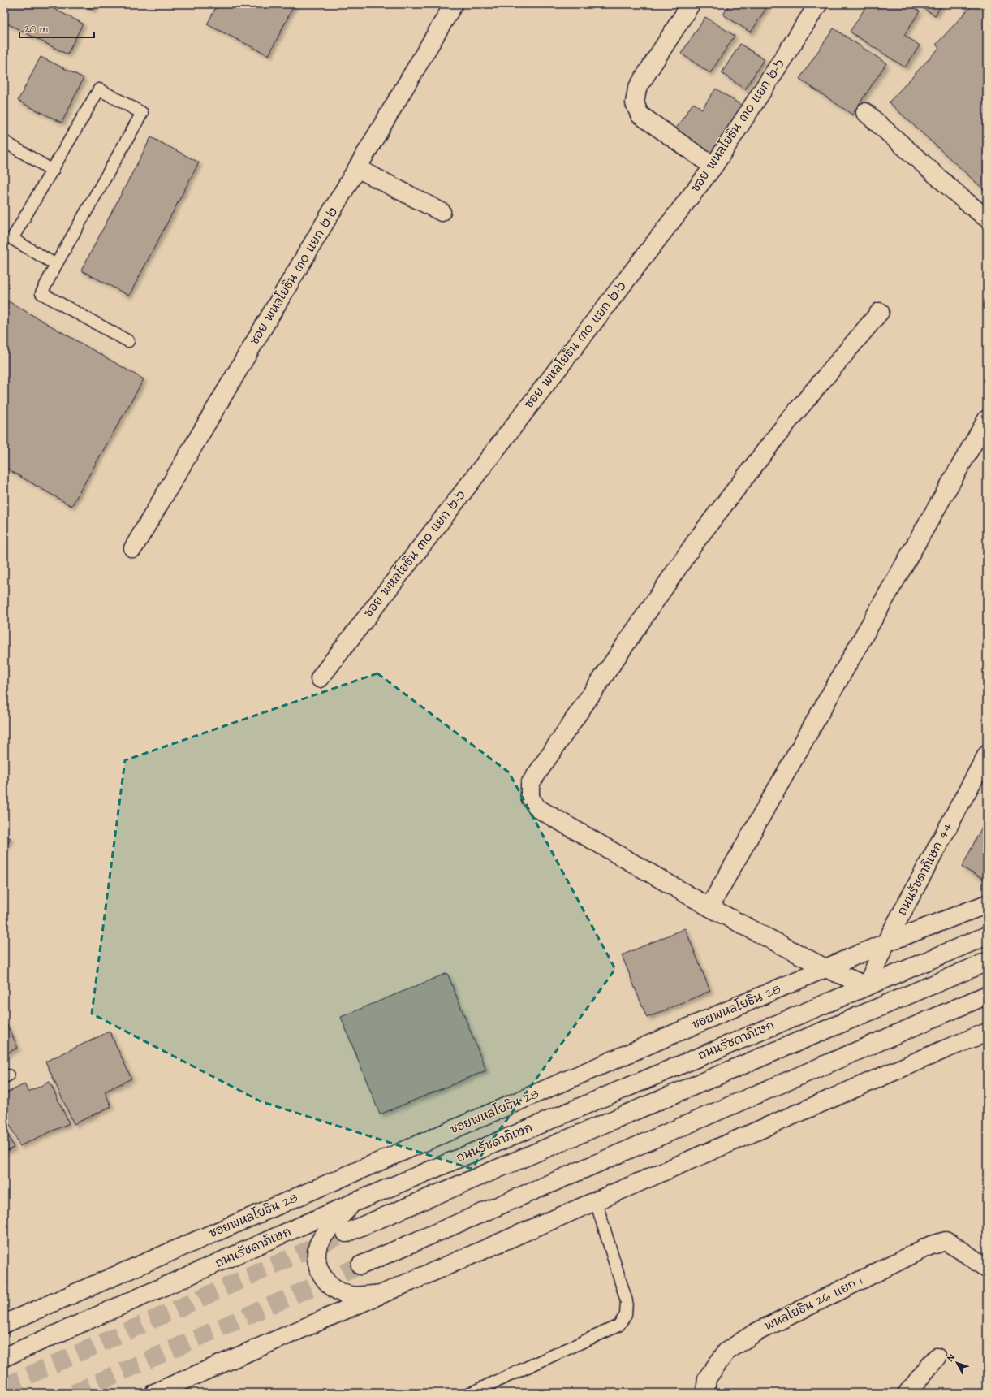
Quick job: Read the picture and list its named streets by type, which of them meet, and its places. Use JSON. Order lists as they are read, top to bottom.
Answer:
{
  "streets": {
    "street": [
      "ซอย พหลโยธิน ๓๐ แยก ๒-๖",
      "ซอย พหลโยธิน ๓๐ แยก ๒-๒",
      "ถนนรัชดาภิเษก 44",
      "ซอยพหลโยธิน 28",
      "ถนนรัชดาภิเษก",
      "พหลโยธิน 26 แยก 1"
    ]
  },
  "crossings": [
    ["ถนนรัชดาภิเษก 44", "ซอยพหลโยธิน 28"],
    ["ถนนรัชดาภิเษก 44", "ถนนรัชดาภิเษก"]
  ],
  "scale_bar": "20 m",
  "north": "top left"
}
